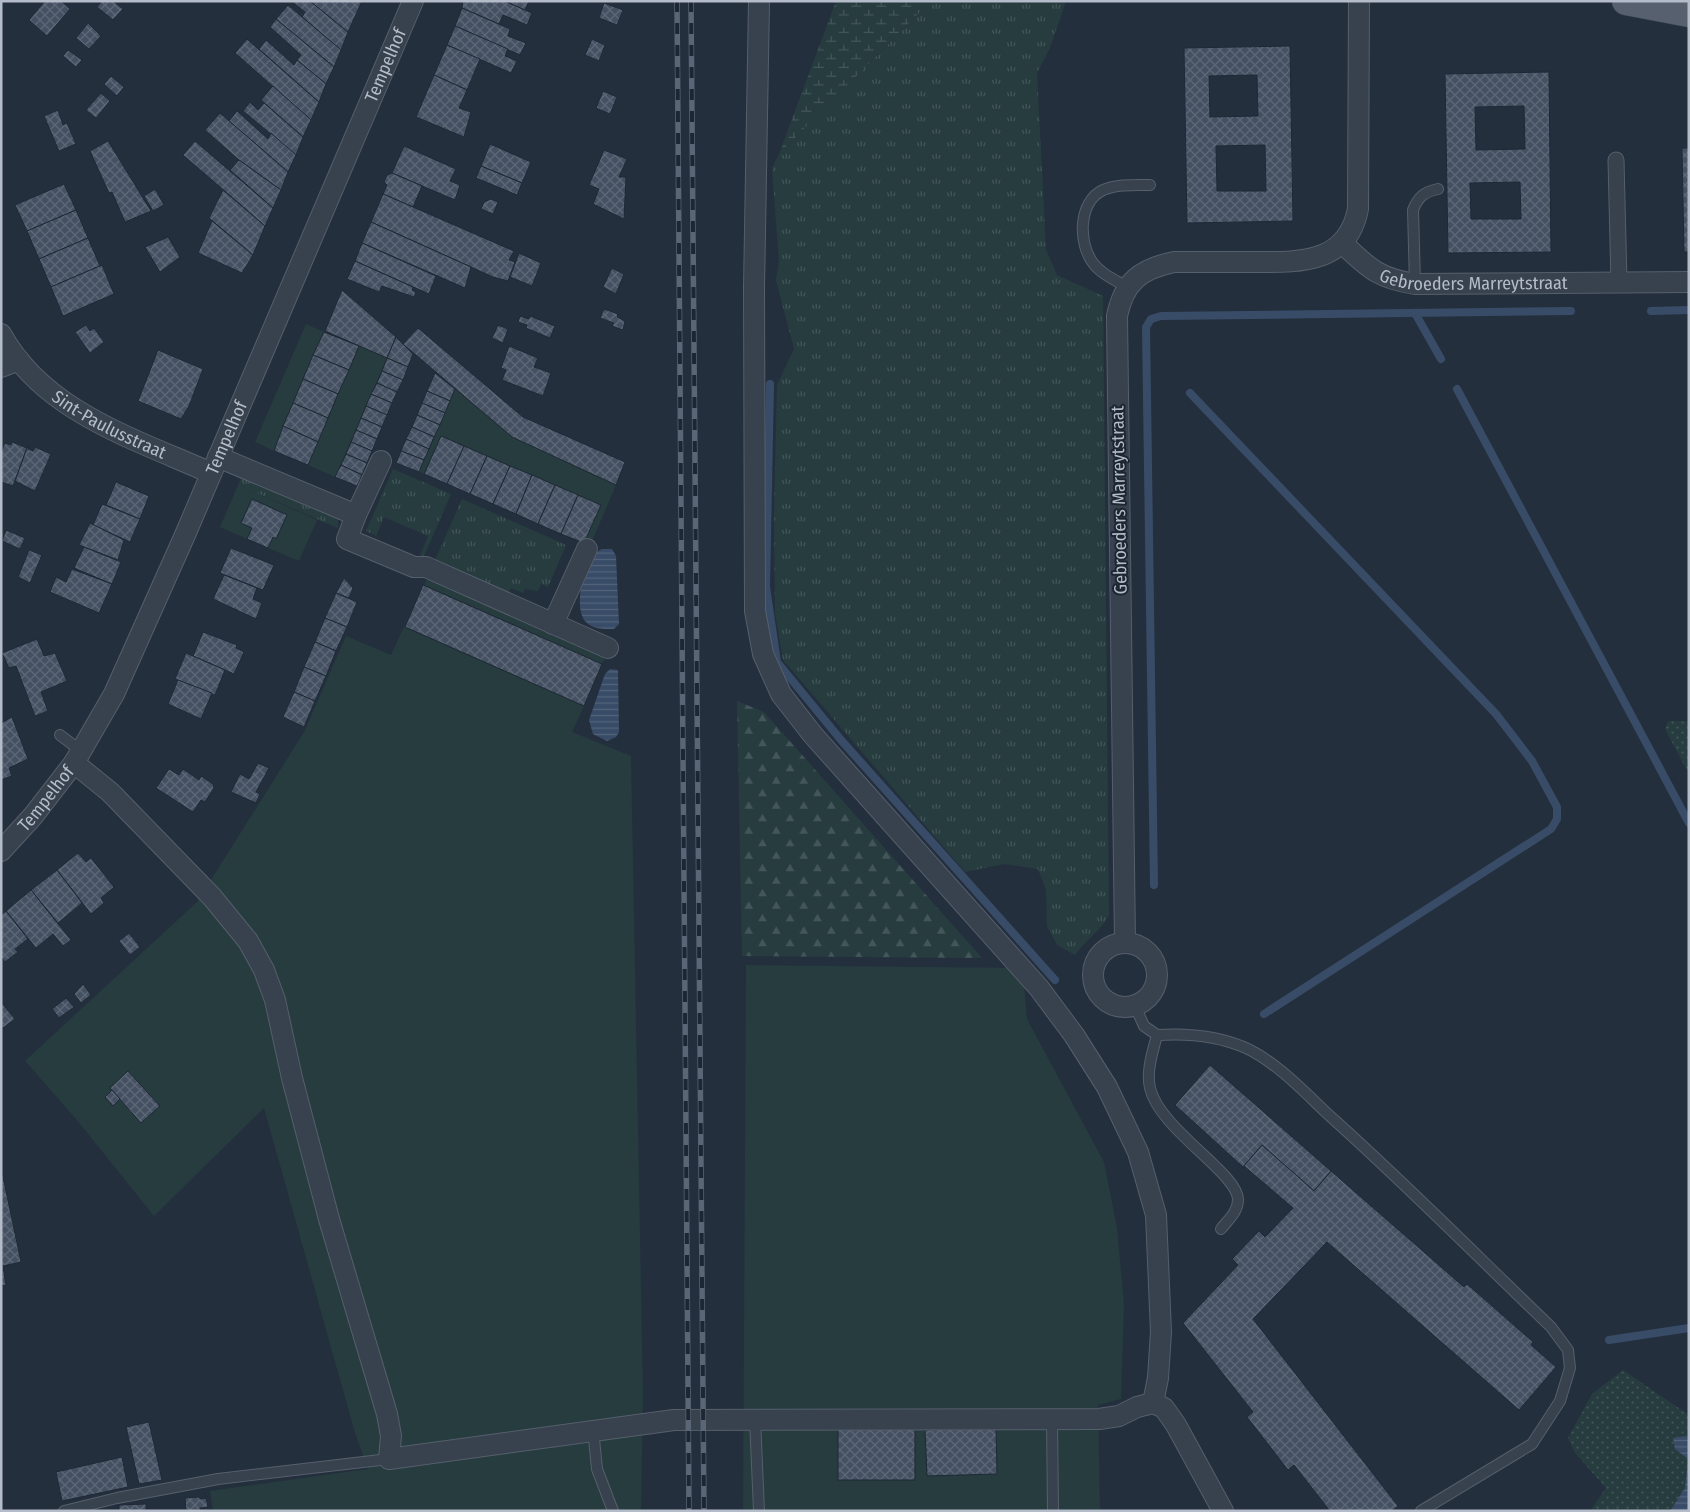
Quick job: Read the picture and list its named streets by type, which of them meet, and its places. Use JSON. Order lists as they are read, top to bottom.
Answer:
{
  "streets": {
    "street": ["Tempelhof", "Gebroeders Marreytstraat", "Sint-Paulusstraat"]
  },
  "crossings": [
    ["Tempelhof", "Sint-Paulusstraat"]
  ]
}
